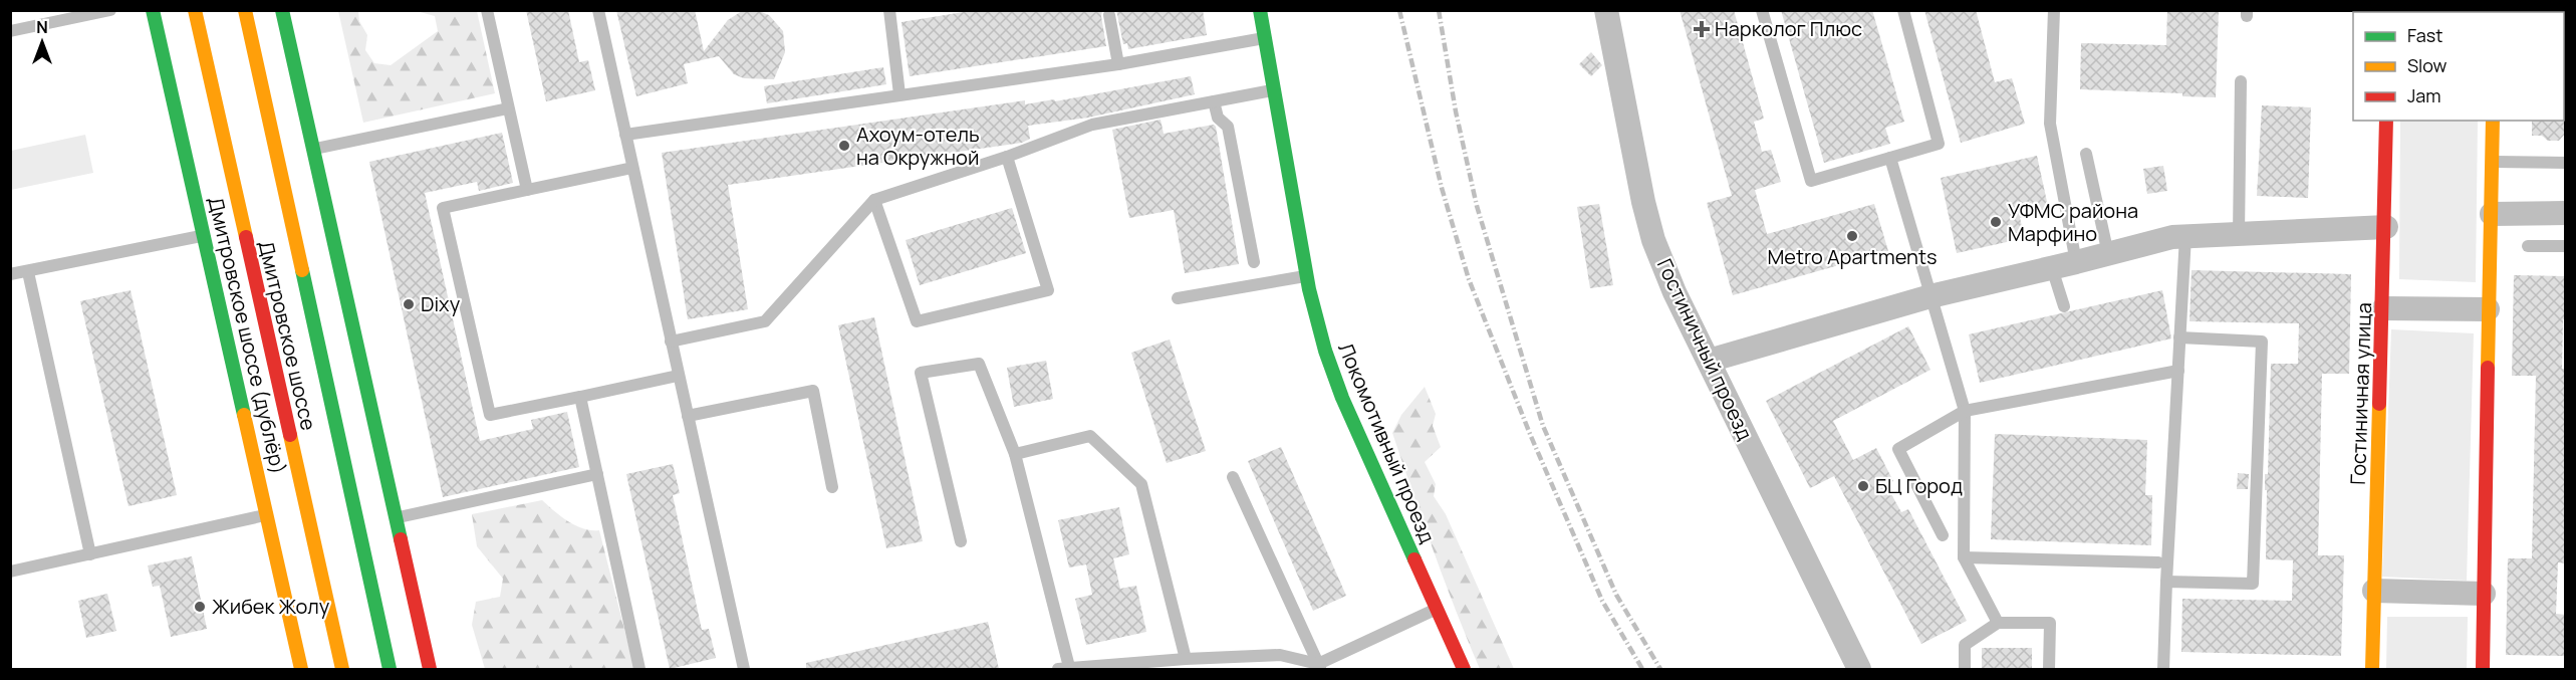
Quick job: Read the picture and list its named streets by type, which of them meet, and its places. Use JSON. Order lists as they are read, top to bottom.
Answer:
{
  "streets": {
    "main road": [
      "Дмитровское шоссе (дублёр)",
      "Дмитровское шоссе",
      "Гостиничная улица",
      "Локомотивный проезд"
    ],
    "street": ["Гостиничный проезд"]
  },
  "places": {
    "health": ["Нарколог Плюс"],
    "other": [
      "Ахоум-отель на Окружной",
      "УФМС района Марфино",
      "Metro Apartments",
      "Dixy",
      "БЦ Город",
      "Жибек Жолу"
    ]
  },
  "legend": ["Fast", "Slow", "Jam"],
  "north": "top"
}
